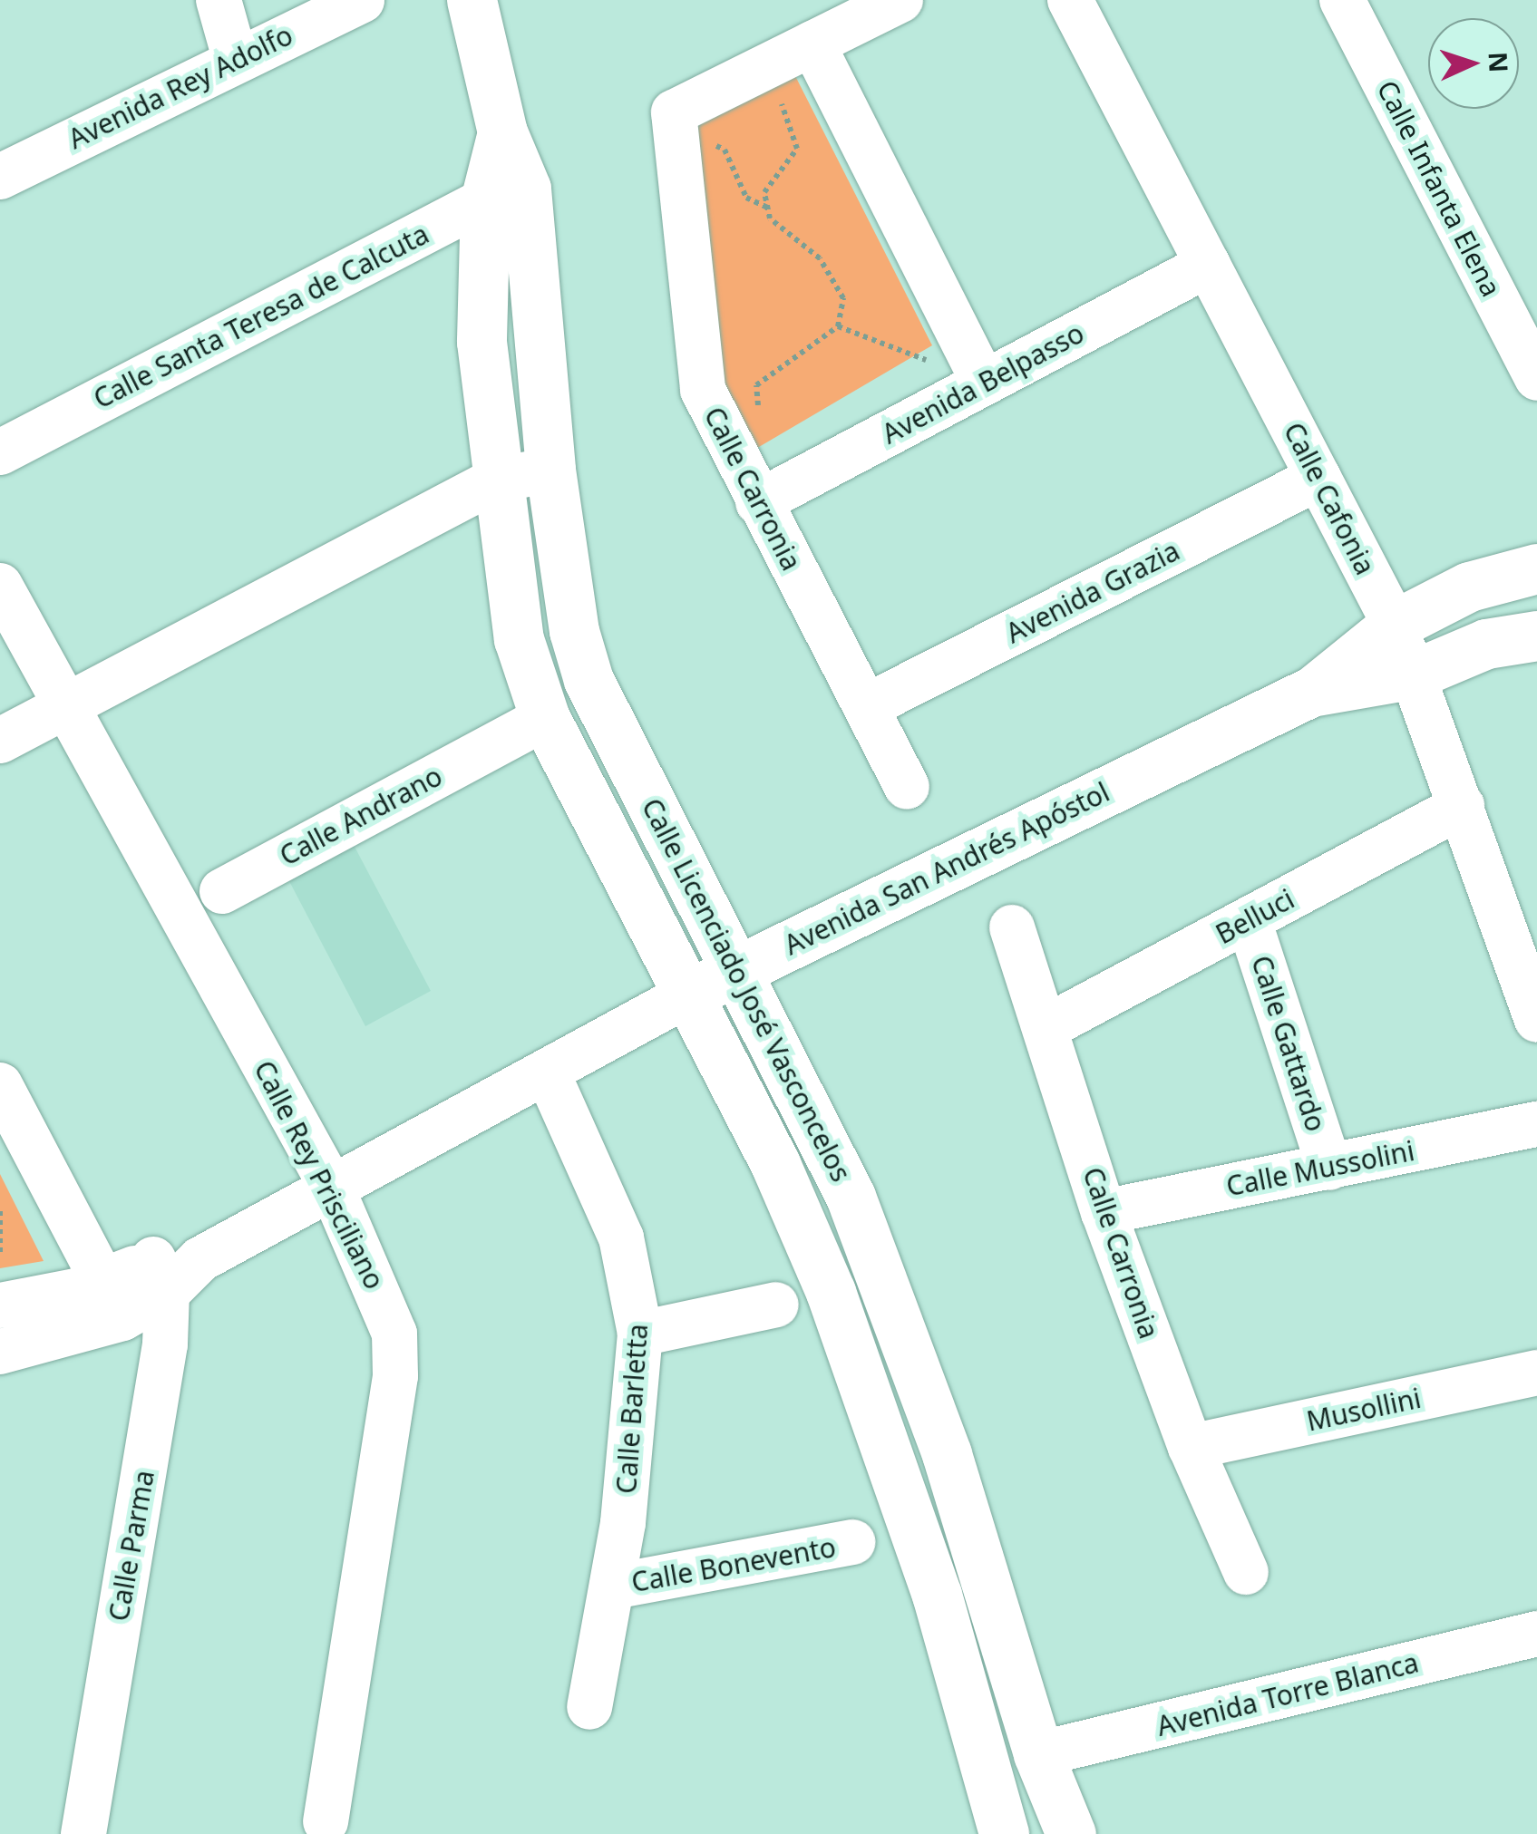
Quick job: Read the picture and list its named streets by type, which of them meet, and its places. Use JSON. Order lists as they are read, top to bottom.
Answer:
{
  "streets": {
    "street": [
      "Avenida Rey Adolfo",
      "Calle Infanta Elena",
      "Calle Santa Teresa de Calcuta",
      "Avenida Belpasso",
      "Calle Carronia",
      "Calle Cafonia",
      "Avenida Grazia",
      "Calle Andrano",
      "Avenida San Andrés Apóstol",
      "Belluci",
      "Calle Licenciado José Vasconcelos",
      "Calle Gattardo",
      "Calle Mussolini",
      "Calle Rey Prisciliano",
      "Calle Barletta",
      "Musollini",
      "Calle Parma",
      "Calle Bonevento",
      "Avenida Torre Blanca"
    ]
  },
  "crossings": [
    ["Calle Santa Teresa de Calcuta", "Calle Licenciado José Vasconcelos"],
    ["Avenida Belpasso", "Calle Carronia"],
    ["Avenida Belpasso", "Calle Cafonia"],
    ["Calle Carronia", "Avenida Grazia"],
    ["Calle Carronia", "Belluci"],
    ["Calle Carronia", "Calle Mussolini"],
    ["Calle Carronia", "Musollini"],
    ["Calle Cafonia", "Avenida Grazia"],
    ["Calle Cafonia", "Avenida San Andrés Apóstol"],
    ["Calle Cafonia", "Belluci"],
    ["Calle Andrano", "Calle Licenciado José Vasconcelos"],
    ["Avenida San Andrés Apóstol", "Calle Licenciado José Vasconcelos"],
    ["Avenida San Andrés Apóstol", "Calle Rey Prisciliano"],
    ["Avenida San Andrés Apóstol", "Calle Barletta"],
    ["Avenida San Andrés Apóstol", "Calle Parma"],
    ["Belluci", "Calle Gattardo"],
    ["Calle Licenciado José Vasconcelos", "Avenida Torre Blanca"],
    ["Calle Gattardo", "Calle Mussolini"],
    ["Calle Barletta", "Calle Bonevento"]
  ],
  "north": "right"
}
